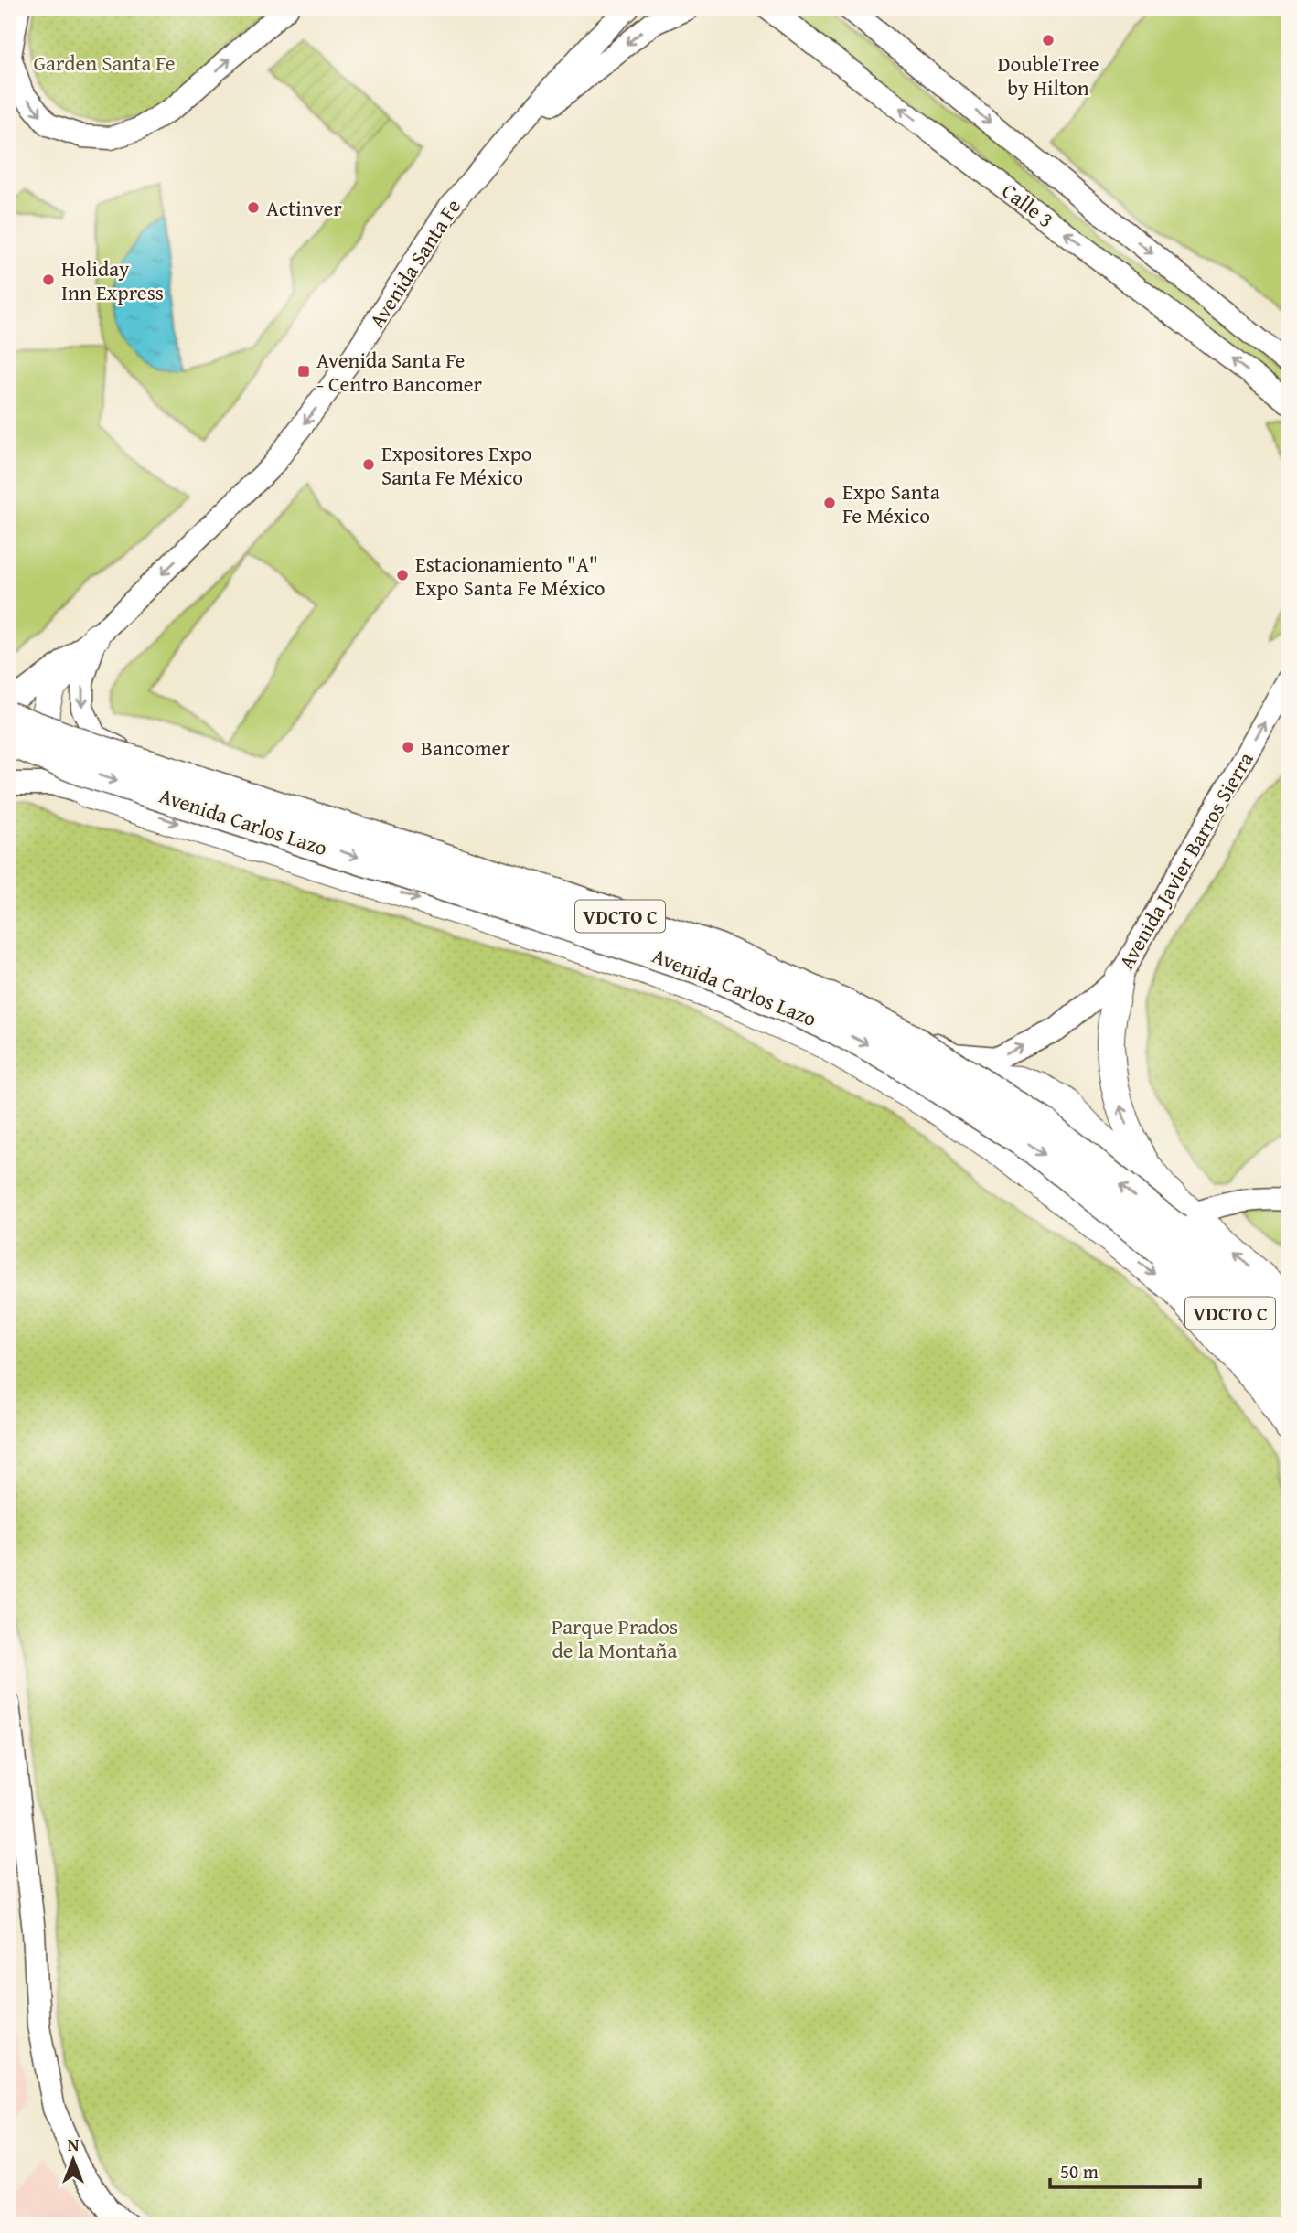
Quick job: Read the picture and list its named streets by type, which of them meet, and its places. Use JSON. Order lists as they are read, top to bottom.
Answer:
{
  "streets": {
    "highway": ["Avenida Carlos Lazo", "VDCTO C"],
    "street": ["Calle 3", "Avenida Santa Fe", "Avenida Javier Barros Sierra"]
  },
  "crossings": [
    ["Avenida Santa Fe", "Avenida Carlos Lazo"],
    ["Avenida Carlos Lazo", "Avenida Javier Barros Sierra"]
  ],
  "one_way": ["Avenida Santa Fe", "Avenida Javier Barros Sierra"],
  "parks": ["Garden Santa Fe", "Parque Prados de la Montaña"],
  "places": {
    "other": [
      "DoubleTree by Hilton",
      "Actinver",
      "Holiday Inn Express",
      "Expositores Expo Santa Fe México",
      "Expo Santa Fe México",
      "Estacionamiento \"A\" Expo Santa Fe México",
      "Bancomer"
    ],
    "transit": ["Avenida Santa Fe - Centro Bancomer"]
  },
  "scale_bar": "50 m",
  "north": "top"
}
